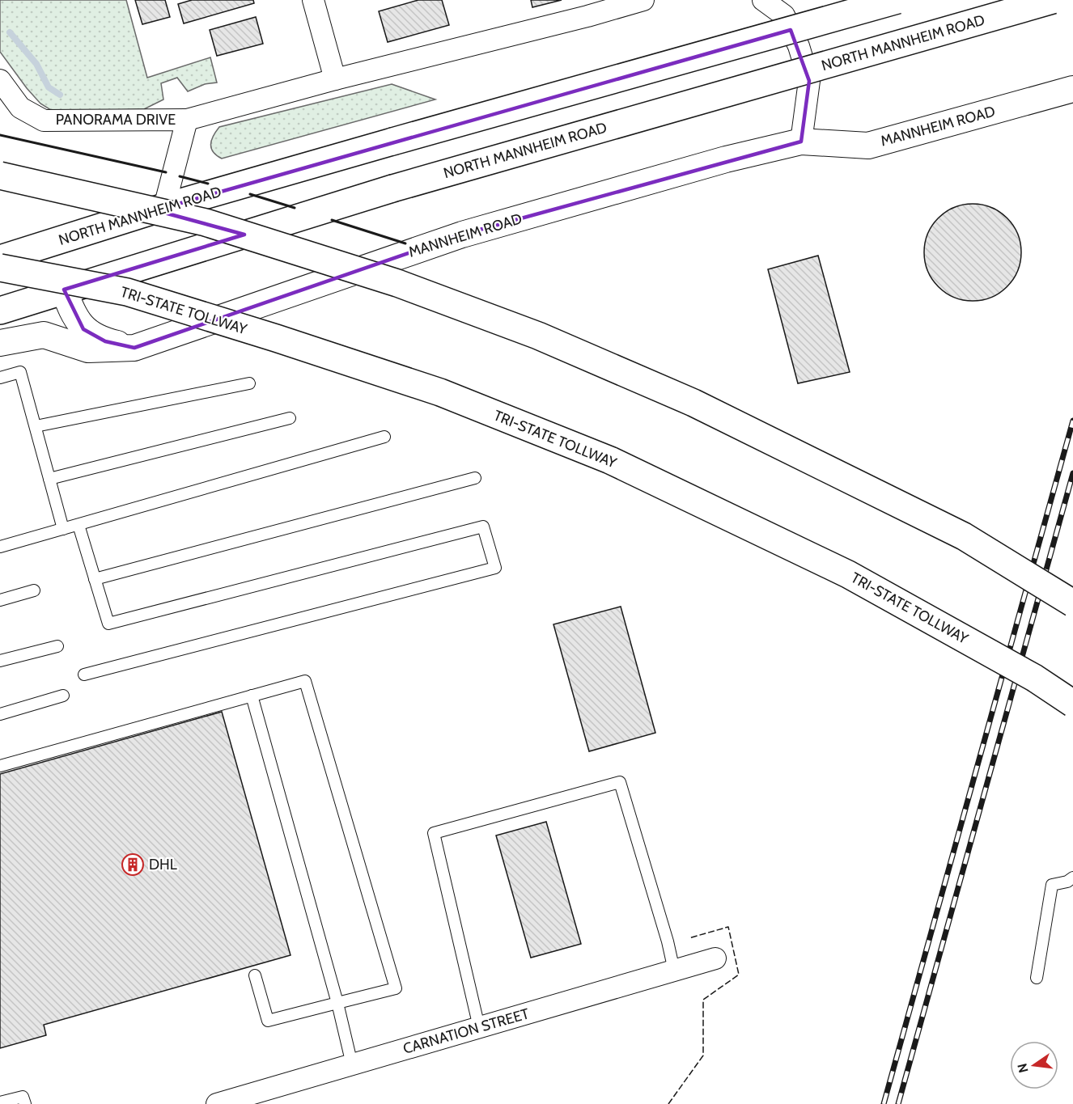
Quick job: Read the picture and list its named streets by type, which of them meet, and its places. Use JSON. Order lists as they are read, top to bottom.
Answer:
{
  "streets": {
    "main road": ["NORTH MANNHEIM ROAD", "TRI-STATE TOLLWAY"],
    "street": ["PANORAMA DRIVE", "MANNHEIM ROAD", "CARNATION STREET"]
  },
  "crossings": [
    ["NORTH MANNHEIM ROAD", "PANORAMA DRIVE"]
  ],
  "places": {
    "building": ["DHL"]
  },
  "north": "left"
}
